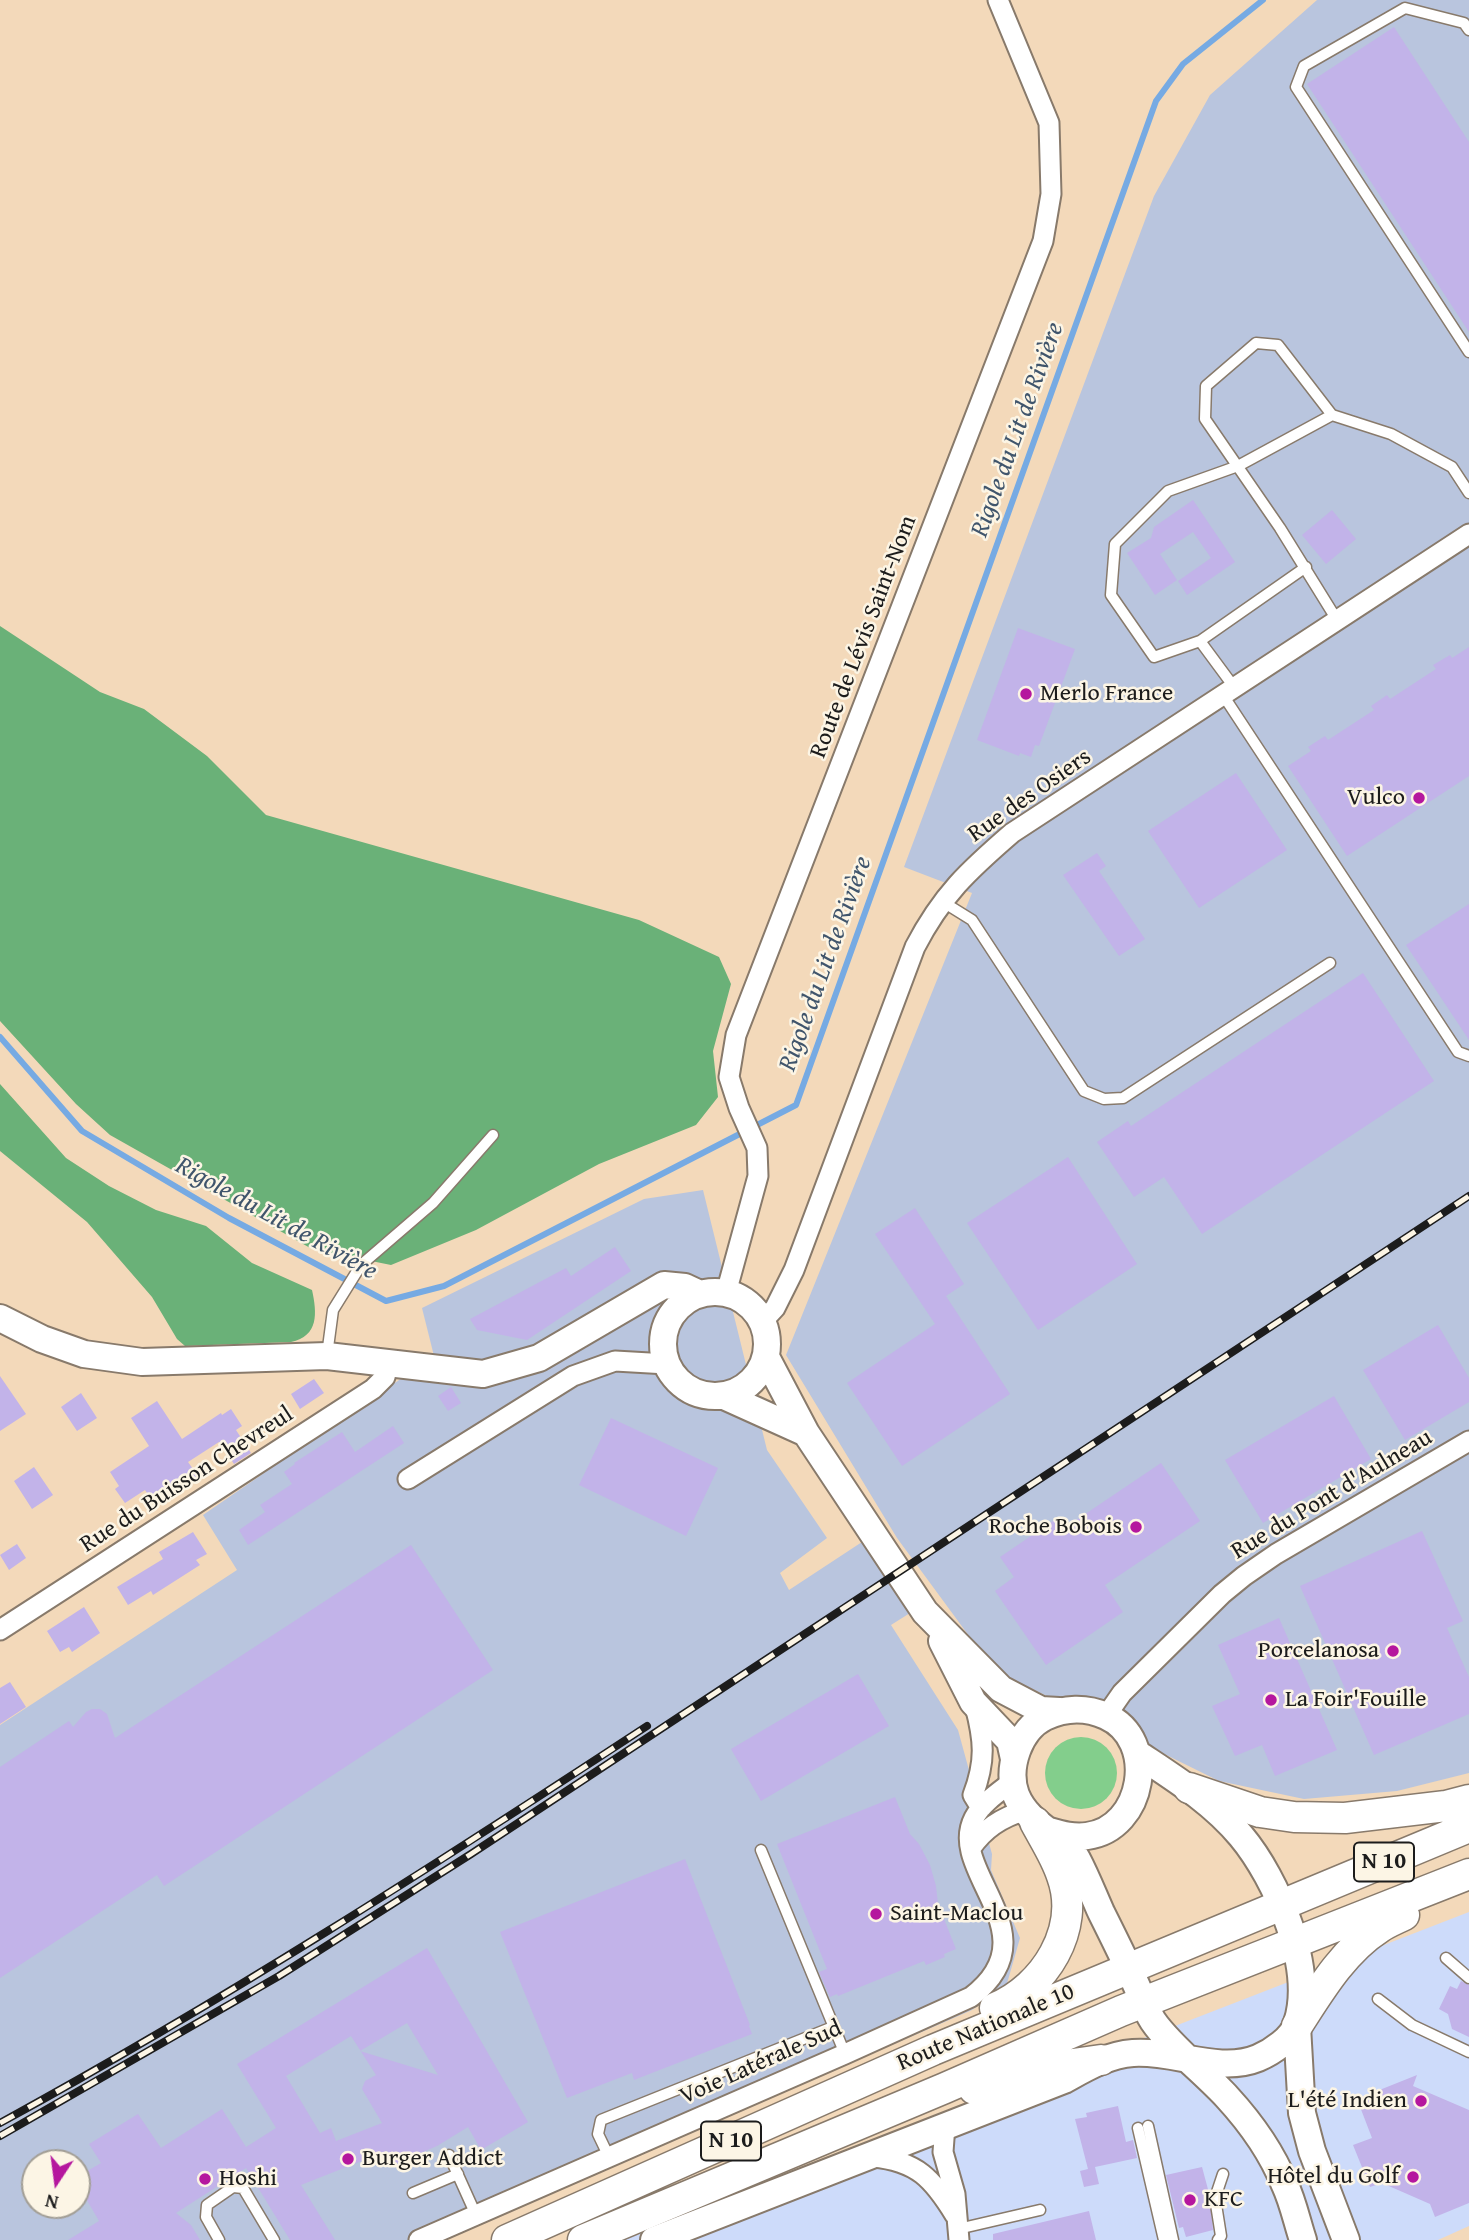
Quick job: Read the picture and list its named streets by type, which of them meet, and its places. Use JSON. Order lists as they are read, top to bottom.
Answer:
{
  "streets": {
    "main road": ["N 10", "Route Nationale 10"],
    "street": [
      "Route de Lévis Saint-Nom",
      "Rue des Osiers",
      "Rue du Buisson Chevreul",
      "Rue du Pont d'Aulneau",
      "Voie Latérale Sud"
    ]
  },
  "crossings": [
    ["Route de Lévis Saint-Nom", "Rue des Osiers"]
  ],
  "water": ["Rigole du Lit de Rivière"],
  "places": [
    "Merlo France",
    "Vulco",
    "Roche Bobois",
    "Porcelanosa",
    "La Foir'Fouille",
    "Saint-Maclou",
    "L'été Indien",
    "Burger Addict",
    "Hôtel du Golf",
    "Hoshi",
    "KFC"
  ],
  "north": "bottom"
}
